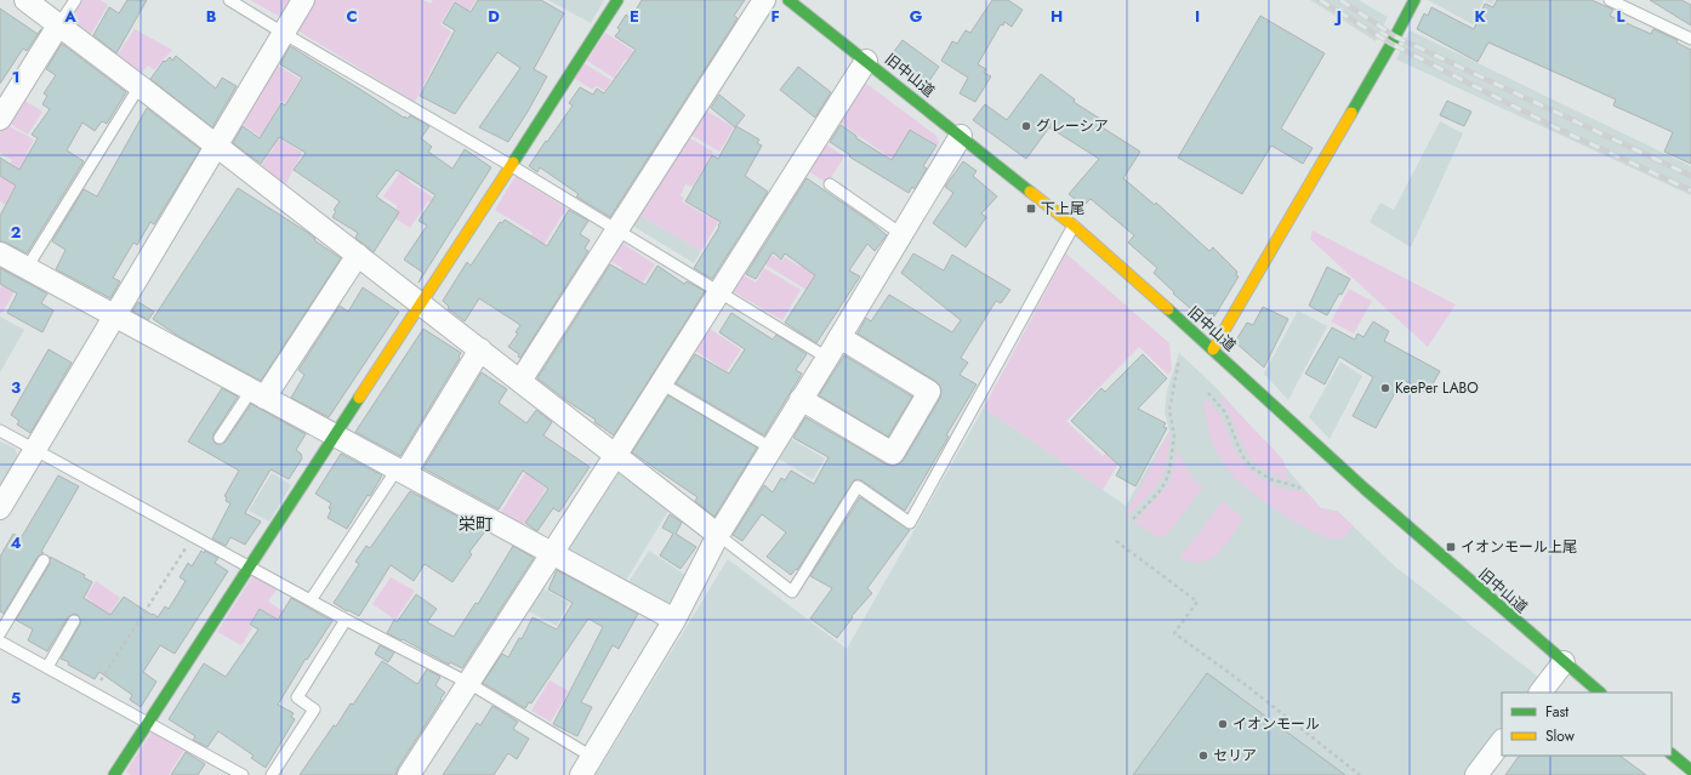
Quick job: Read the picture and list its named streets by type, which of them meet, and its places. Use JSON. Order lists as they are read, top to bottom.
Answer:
{
  "streets": {
    "street": ["旧中山道"]
  },
  "districts": ["栄町"],
  "places": {
    "other": [
      "グレーシア",
      "KeePer LABO",
      "イオンモール",
      "セリア"
    ],
    "transit": ["下上尾", "イオンモール上尾"]
  },
  "legend": ["Fast", "Slow"],
  "grid": {
    "columns": [
      "A",
      "B",
      "C",
      "D",
      "E",
      "F",
      "G",
      "H",
      "I",
      "J",
      "K",
      "L"
    ],
    "rows": [
      "1",
      "2",
      "3",
      "4",
      "5"
    ]
  }
}
